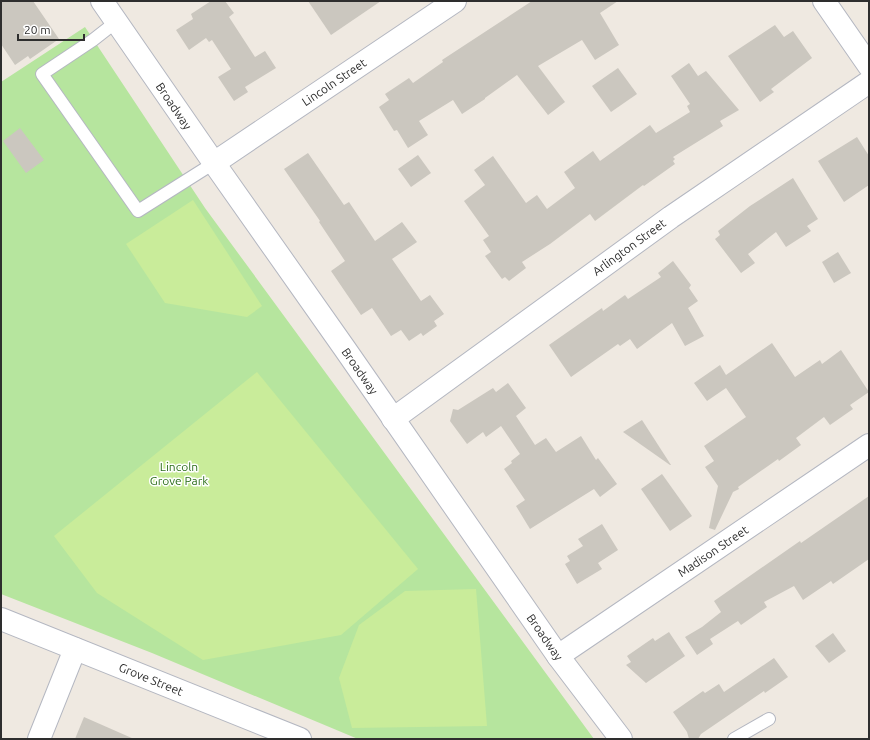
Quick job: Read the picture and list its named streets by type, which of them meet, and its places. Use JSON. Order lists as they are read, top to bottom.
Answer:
{
  "streets": {
    "street": [
      "Lincoln Street",
      "Broadway",
      "Arlington Street",
      "Madison Street",
      "Grove Street"
    ]
  },
  "crossings": [
    ["Lincoln Street", "Broadway"],
    ["Broadway", "Arlington Street"],
    ["Broadway", "Madison Street"]
  ],
  "parks": ["Lincoln Grove Park"],
  "scale_bar": "20 m"
}
